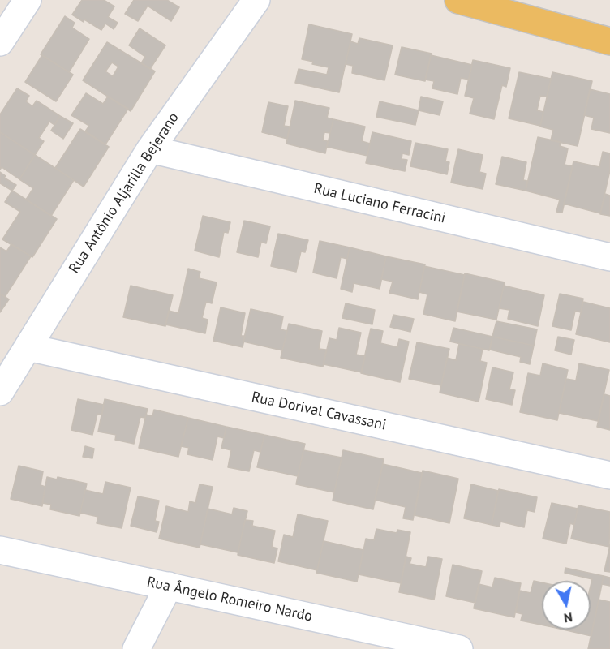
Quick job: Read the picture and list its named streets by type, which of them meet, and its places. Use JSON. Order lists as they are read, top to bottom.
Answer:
{
  "streets": {
    "street": [
      "Rua Antônio Aljarilla Bejerano",
      "Rua Luciano Ferracini",
      "Rua Dorival Cavassani",
      "Rua Ângelo Romeiro Nardo"
    ]
  },
  "crossings": [
    ["Rua Antônio Aljarilla Bejerano", "Rua Luciano Ferracini"],
    ["Rua Antônio Aljarilla Bejerano", "Rua Dorival Cavassani"]
  ],
  "north": "bottom"
}
